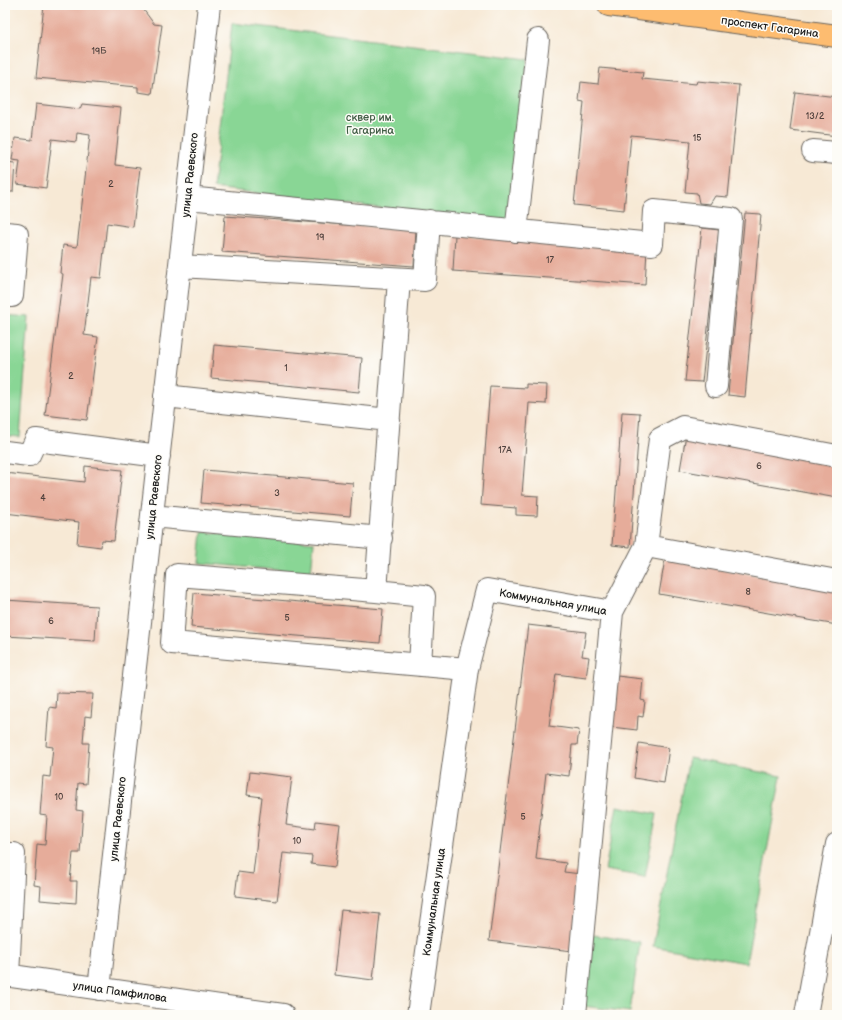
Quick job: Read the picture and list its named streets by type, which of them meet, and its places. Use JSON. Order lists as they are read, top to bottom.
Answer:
{
  "streets": {
    "main road": ["проспект Гагарина"],
    "street": ["улица Раевского", "Коммунальная улица", "улица Памфилова"]
  },
  "crossings": [
    ["улица Раевского", "улица Памфилова"]
  ],
  "parks": ["сквер им. Гагарина"],
  "house_numbers": [
    "19Б",
    "13/2",
    "15",
    "2",
    "19",
    "17",
    "1",
    "2",
    "17А",
    "6",
    "3",
    "4",
    "8",
    "5",
    "6",
    "10",
    "5",
    "10"
  ]
}
